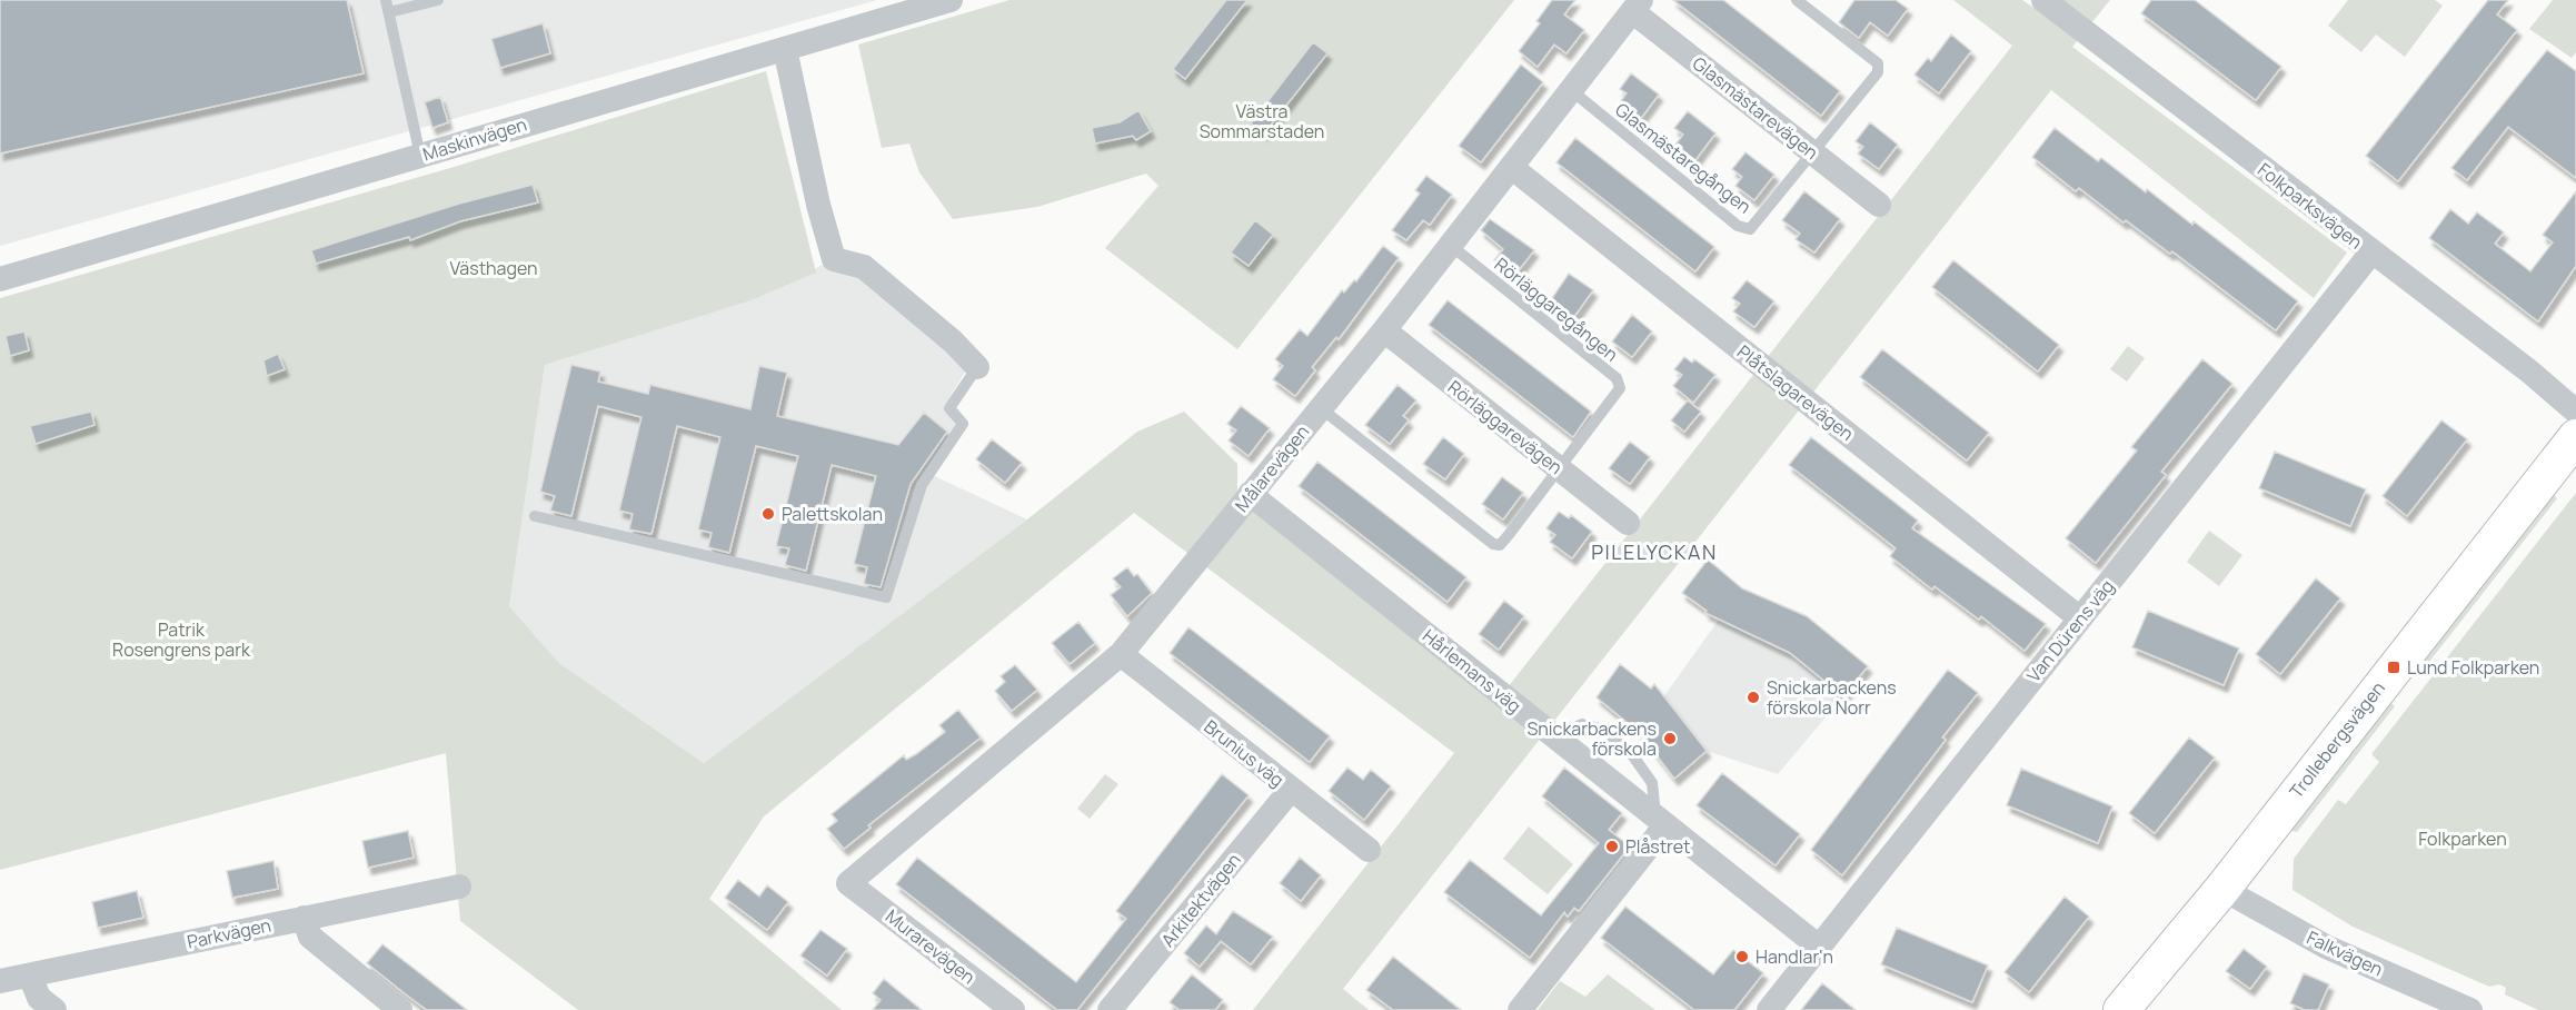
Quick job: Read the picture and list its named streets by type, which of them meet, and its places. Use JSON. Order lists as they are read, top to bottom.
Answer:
{
  "streets": {
    "street": [
      "Glasmästarevägen",
      "Maskinvägen",
      "Folkparksvägen",
      "Plåtslagarevägen",
      "Rörläggarevägen",
      "Målarevägen",
      "Van Dürens väg",
      "Hårlemans väg",
      "Trollebergsvägen",
      "Brunius väg",
      "Arkitektvägen",
      "Parkvägen",
      "Murarevägen",
      "Falkvägen"
    ],
    "lane": ["Glasmästaregången", "Rörläggaregången"]
  },
  "crossings": [
    ["Glasmästarevägen", "Glasmästaregången"],
    ["Glasmästarevägen", "Målarevägen"],
    ["Glasmästaregången", "Målarevägen"],
    ["Folkparksvägen", "Van Dürens väg"],
    ["Rörläggaregången", "Rörläggarevägen"],
    ["Rörläggaregången", "Målarevägen"],
    ["Plåtslagarevägen", "Målarevägen"],
    ["Plåtslagarevägen", "Van Dürens väg"],
    ["Rörläggarevägen", "Målarevägen"],
    ["Målarevägen", "Hårlemans väg"],
    ["Målarevägen", "Brunius väg"],
    ["Målarevägen", "Murarevägen"],
    ["Van Dürens väg", "Hårlemans väg"],
    ["Trollebergsvägen", "Falkvägen"],
    ["Brunius väg", "Arkitektvägen"]
  ],
  "districts": ["PILELYCKAN"],
  "parks": [
    "Västra Sommarstaden",
    "Västhagen",
    "Patrik Rosengrens park",
    "Folkparken"
  ],
  "places": {
    "other": [
      "Palettskolan",
      "Snickarbackens förskola Norr",
      "Snickarbackens förskola",
      "Plåstret",
      "Handlar'n"
    ],
    "transit": ["Lund Folkparken"]
  }
}
